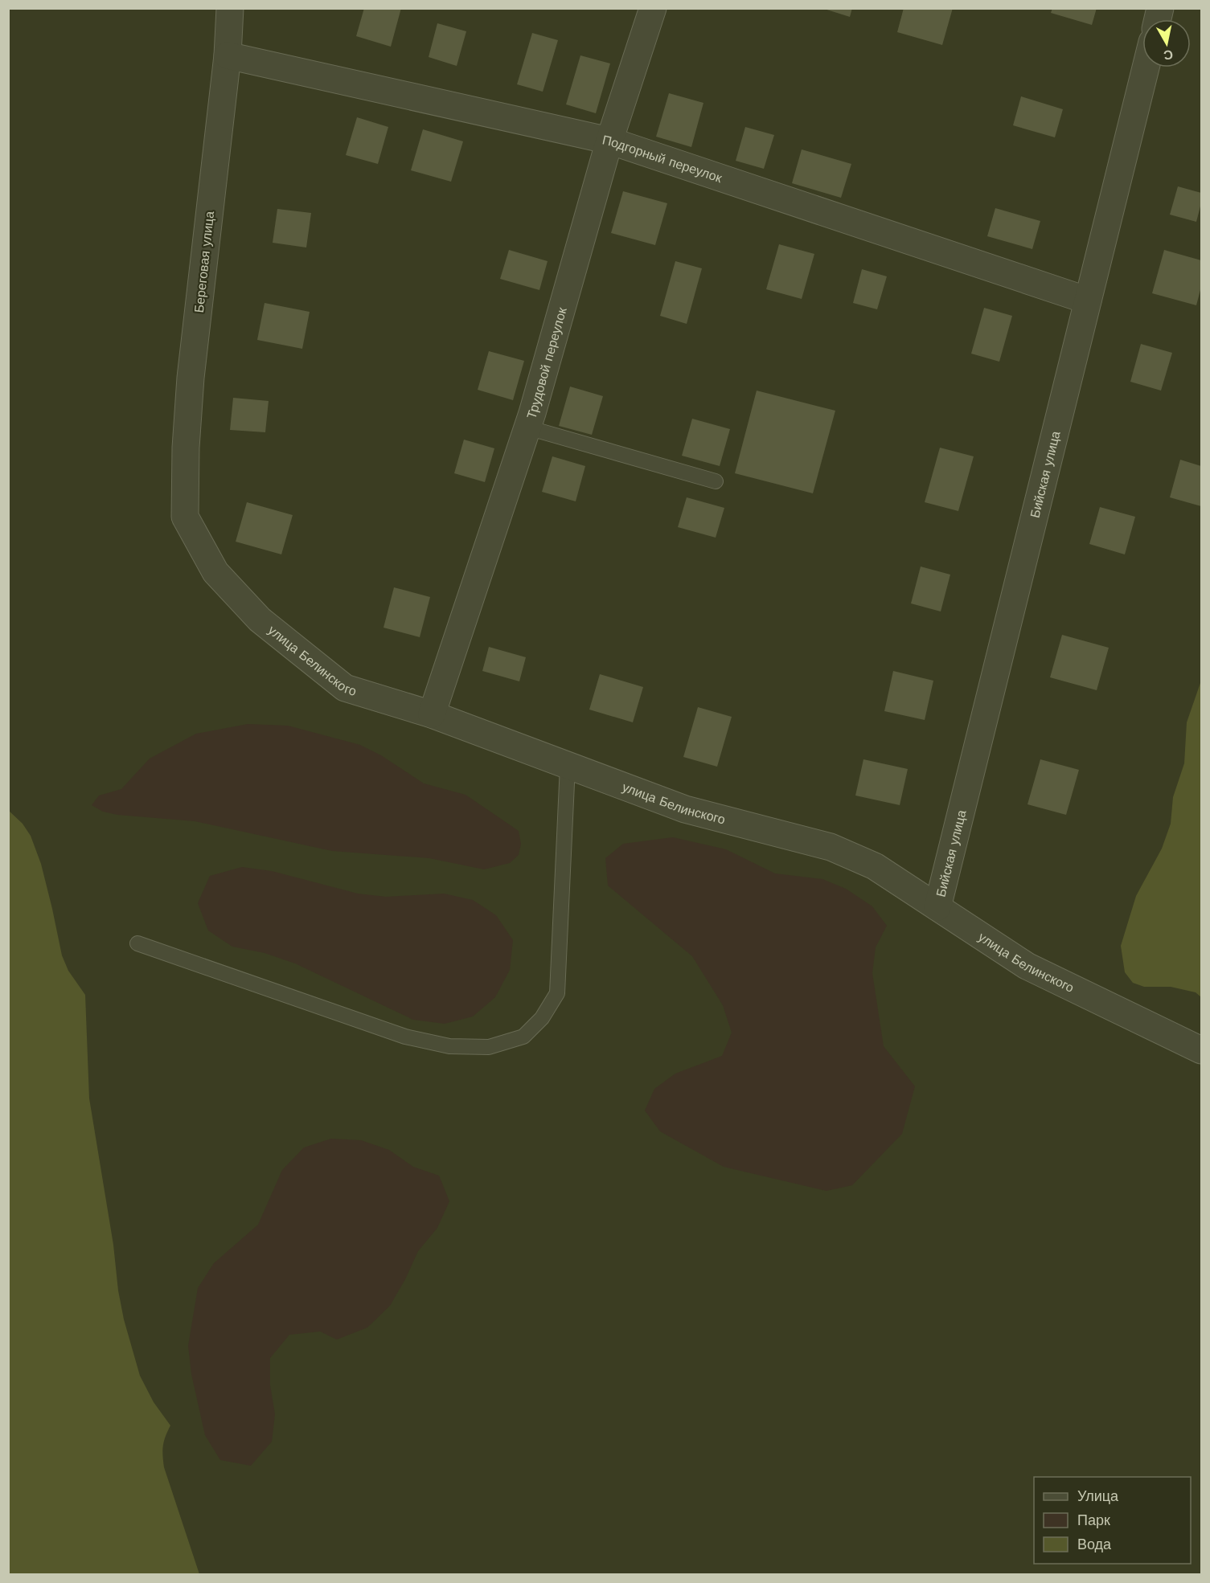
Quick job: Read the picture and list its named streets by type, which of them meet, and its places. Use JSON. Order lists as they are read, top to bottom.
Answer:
{
  "streets": {
    "street": [
      "Подгорный переулок",
      "Береговая улица",
      "Трудовой переулок",
      "Бийская улица",
      "улица Белинского"
    ]
  },
  "crossings": [
    ["Подгорный переулок", "Береговая улица"],
    ["Подгорный переулок", "Трудовой переулок"],
    ["Подгорный переулок", "Бийская улица"],
    ["Береговая улица", "улица Белинского"],
    ["Трудовой переулок", "улица Белинского"],
    ["Бийская улица", "улица Белинского"]
  ],
  "legend": ["Улица", "Парк", "Вода"],
  "north": "bottom"
}
